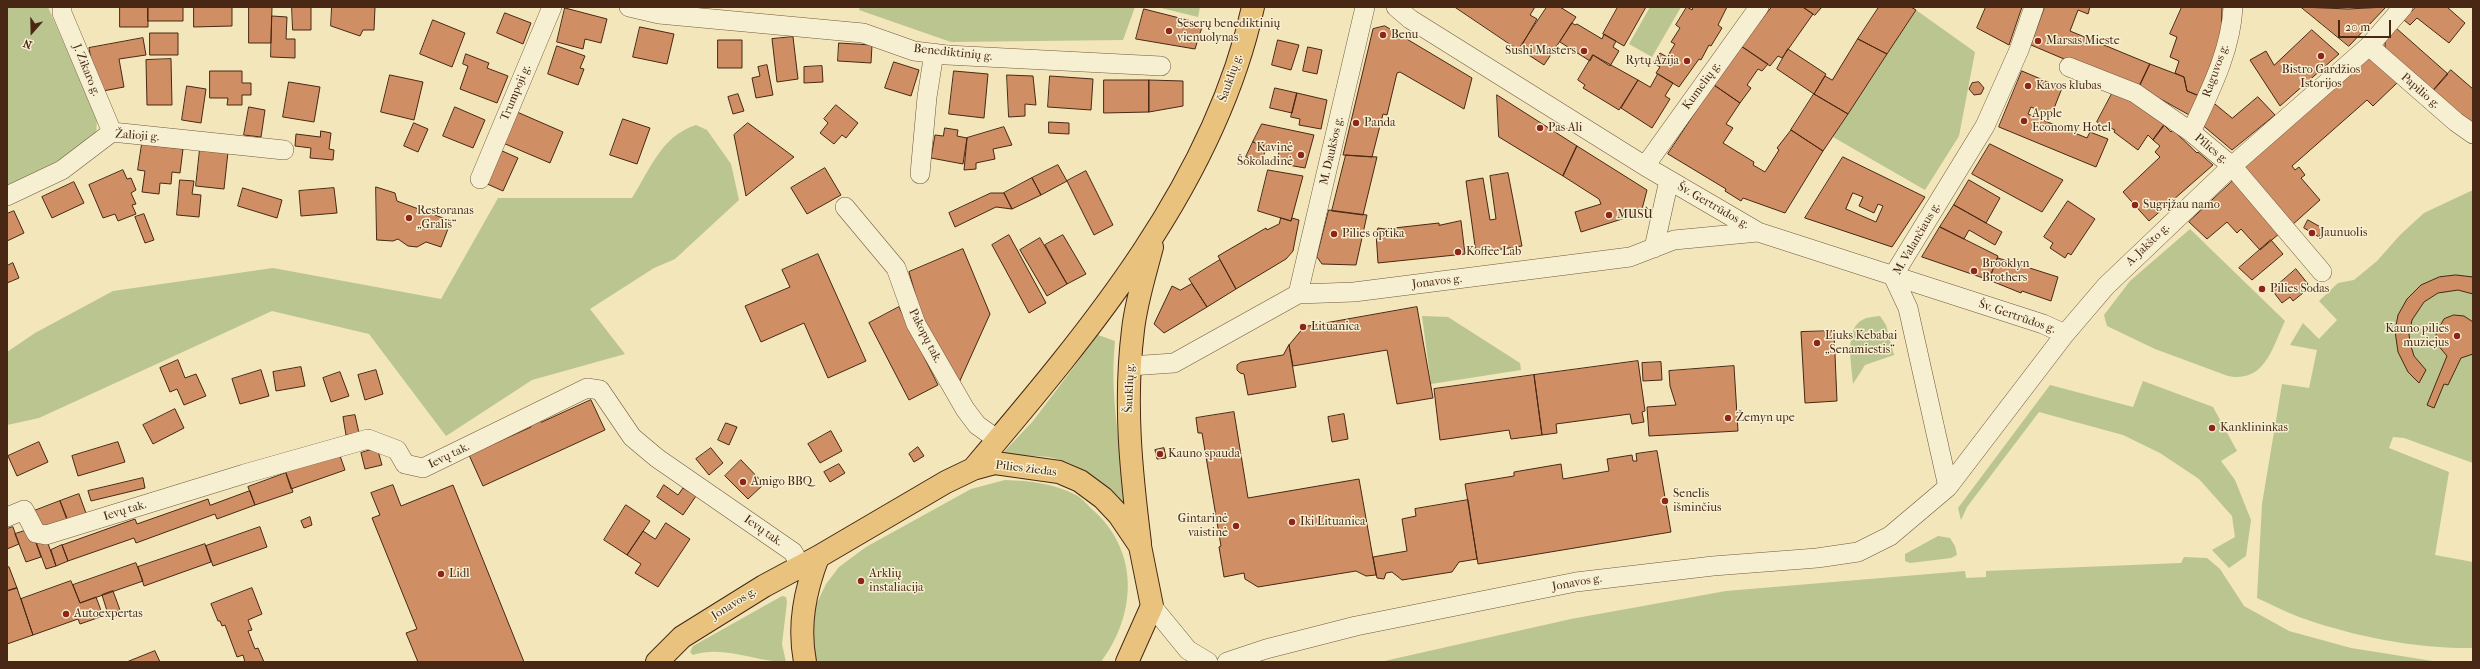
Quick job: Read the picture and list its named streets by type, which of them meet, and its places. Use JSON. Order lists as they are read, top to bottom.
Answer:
{
  "streets": {
    "main road": ["Šauklių g.", "Jonavos g.", "Pilies žiedas"],
    "street": [
      "Benediktinių g.",
      "J. Zikaro g.",
      "Raguvos g.",
      "Kumelių g.",
      "Papilio g.",
      "Trumpoji g.",
      "Žalioji g.",
      "Pilies g.",
      "M. Daukšos g.",
      "Šv. Gertrūdos g.",
      "M. Valančiaus g.",
      "A. Jakšto g.",
      "Pakopų tak.",
      "Ievų tak."
    ]
  },
  "crossings": [
    ["J. Zikaro g.", "Žalioji g."],
    ["Raguvos g.", "Pilies g."],
    ["Šauklių g.", "Jonavos g."],
    ["Šauklių g.", "Pakopų tak."],
    ["Šauklių g.", "Pilies žiedas"],
    ["Kumelių g.", "Šv. Gertrūdos g."],
    ["Papilio g.", "A. Jakšto g."],
    ["Pilies g.", "A. Jakšto g."],
    ["M. Daukšos g.", "Jonavos g."],
    ["Šv. Gertrūdos g.", "M. Valančiaus g."],
    ["Šv. Gertrūdos g.", "A. Jakšto g."],
    ["Šv. Gertrūdos g.", "Jonavos g."],
    ["M. Valančiaus g.", "A. Jakšto g."],
    ["A. Jakšto g.", "Jonavos g."],
    ["Jonavos g.", "Ievų tak."],
    ["Jonavos g.", "Pilies žiedas"],
    ["Ievų tak.", "Pilies žiedas"]
  ],
  "places": [
    "Seserų benediktinių vienuolynas",
    "Benu",
    "Marsas Mieste",
    "Sushi Masters",
    "Bistro Gardžios Istorijos",
    "Rytų Azija",
    "Kavos klubas",
    "Apple Economy Hotel",
    "Panda",
    "Pas Ali",
    "Kavinė Šokoladinė",
    "Sugrįžau namo",
    "MUSÙ",
    "Restoranas „Gralis“",
    "Jaunuolis",
    "Pilies optika",
    "Koffee Lab",
    "Brooklyn Brothers",
    "Pilies Sodas",
    "Lituanica",
    "Kauno pilies muziejus",
    "Liuks Kebabai „Senamiestis“",
    "Žemyn upe",
    "Kanklininkas",
    "Kauno spauda",
    "Amigo BBQ",
    "Senelis išminčius",
    "Iki Lituanica",
    "Gintarinė vaistinė",
    "Lidl",
    "Arklių instaliacija",
    "Autoexpertas"
  ],
  "scale_bar": "20 m",
  "north": "bottom"
}
